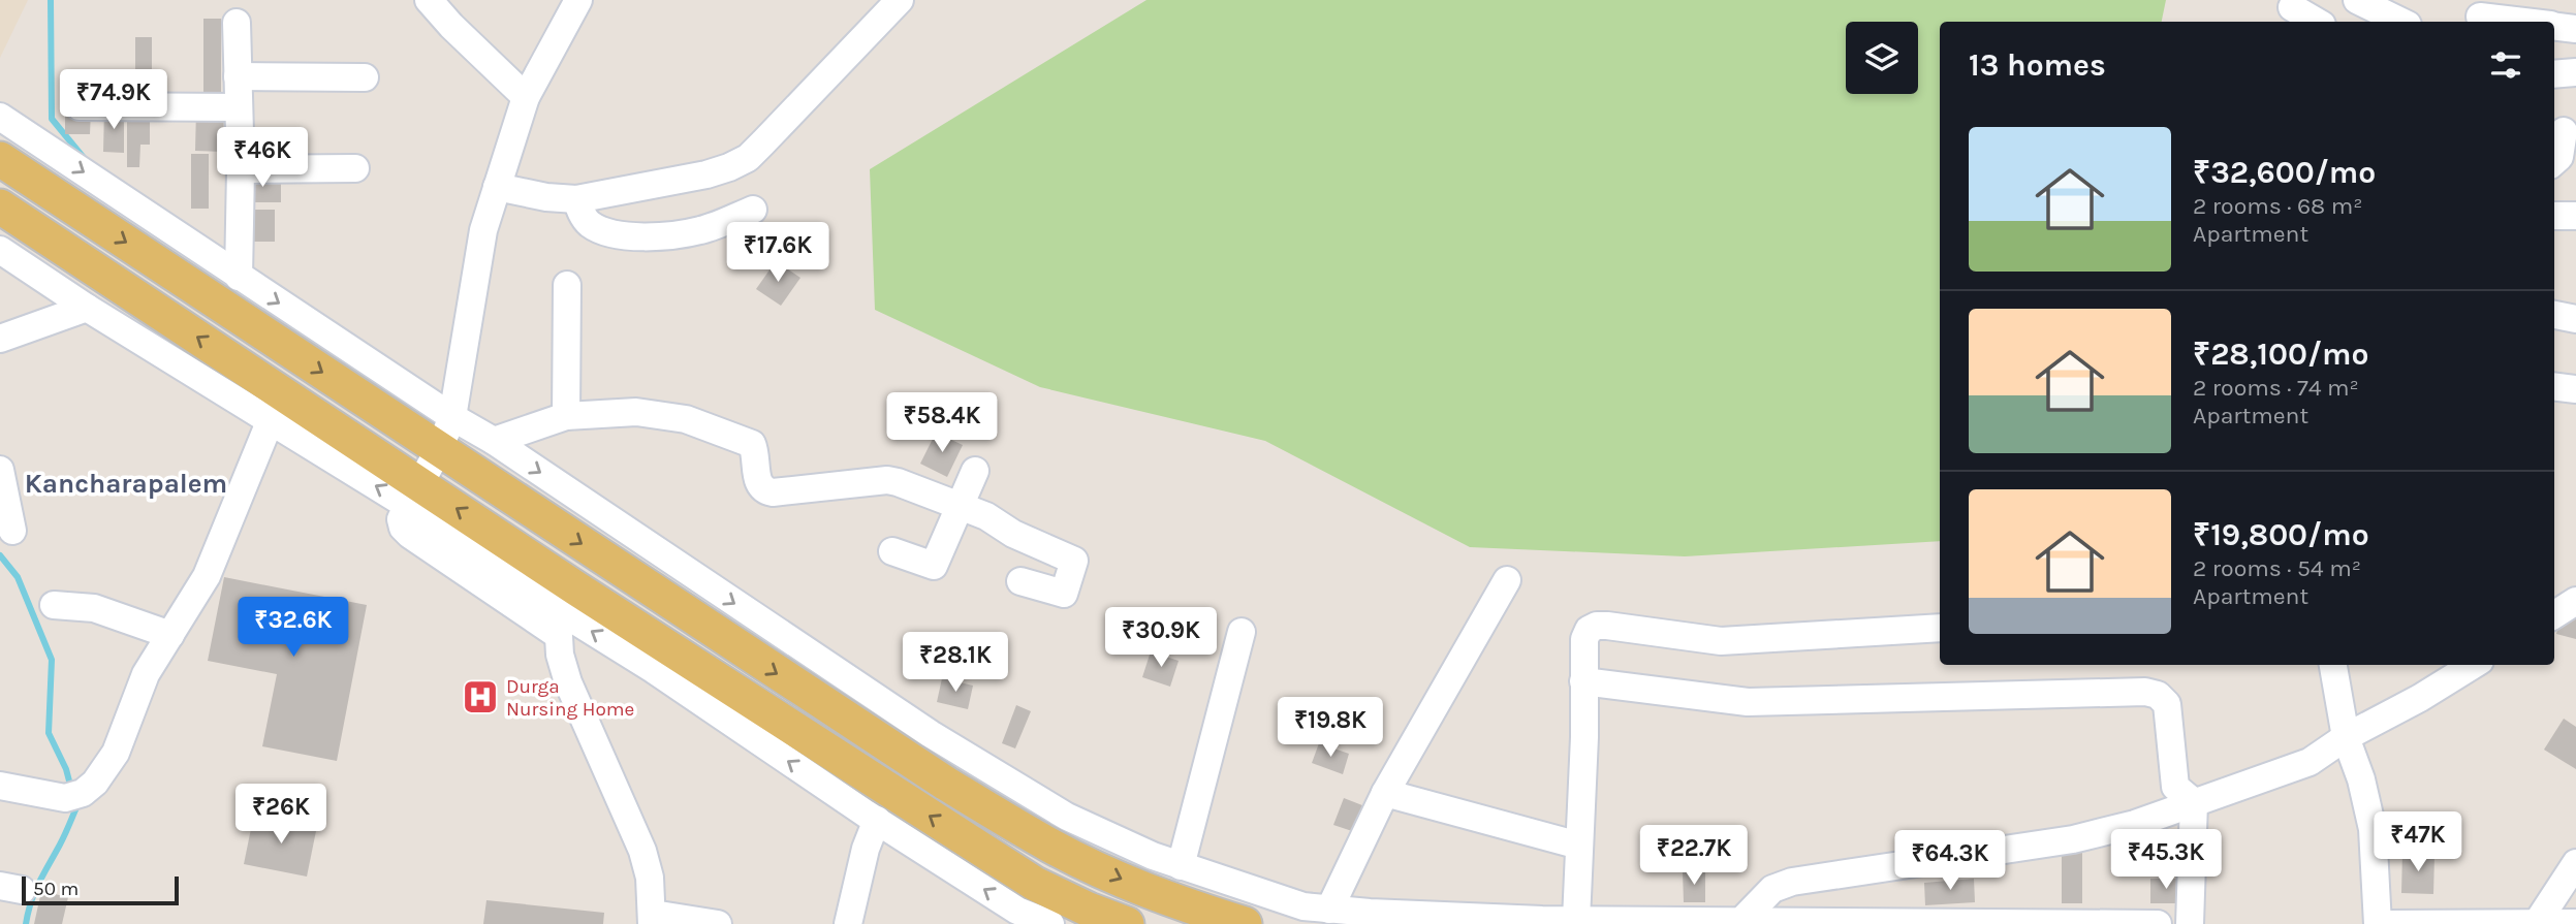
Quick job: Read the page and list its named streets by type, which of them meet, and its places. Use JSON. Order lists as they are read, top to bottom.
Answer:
{
  "districts": ["Kancharapalem"],
  "places": {
    "hospital": ["Durga Nursing Home"]
  },
  "scale_bar": "50 m",
  "page": {
    "heading": "13 homes",
    "price": [
      "₹74.9K",
      "₹46K",
      "₹17.6K",
      "₹58.4K",
      "₹32.6K",
      "₹30.9K",
      "₹28.1K",
      "₹19.8K",
      "₹26K",
      "₹47K",
      "₹22.7K",
      "₹45.3K",
      "₹64.3K"
    ],
    "list": [
      {
        "name": "₹32,600/mo",
        "note": "2 rooms · 68 m² · Apartment"
      },
      {
        "name": "₹28,100/mo",
        "note": "2 rooms · 74 m² · Apartment"
      },
      {
        "name": "₹19,800/mo",
        "note": "2 rooms · 54 m² · Apartment"
      }
    ],
    "scale": "50 m"
  }
}
